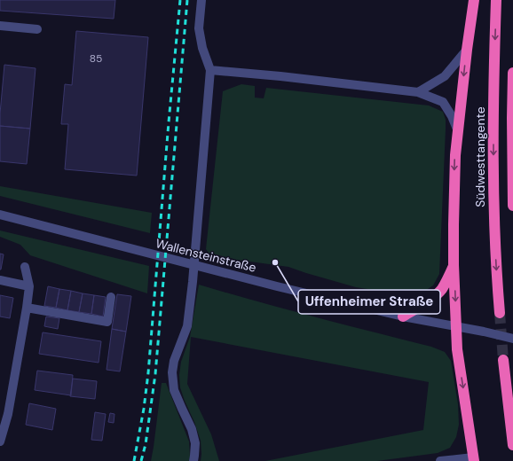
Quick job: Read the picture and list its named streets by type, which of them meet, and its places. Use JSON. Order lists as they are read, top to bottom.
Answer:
{
  "streets": {
    "highway": ["Südwesttangente"],
    "street": ["Wallensteinstraße"]
  },
  "one_way": ["Südwesttangente"],
  "places": ["Uffenheimer Straße"],
  "house_numbers": ["85"]
}
